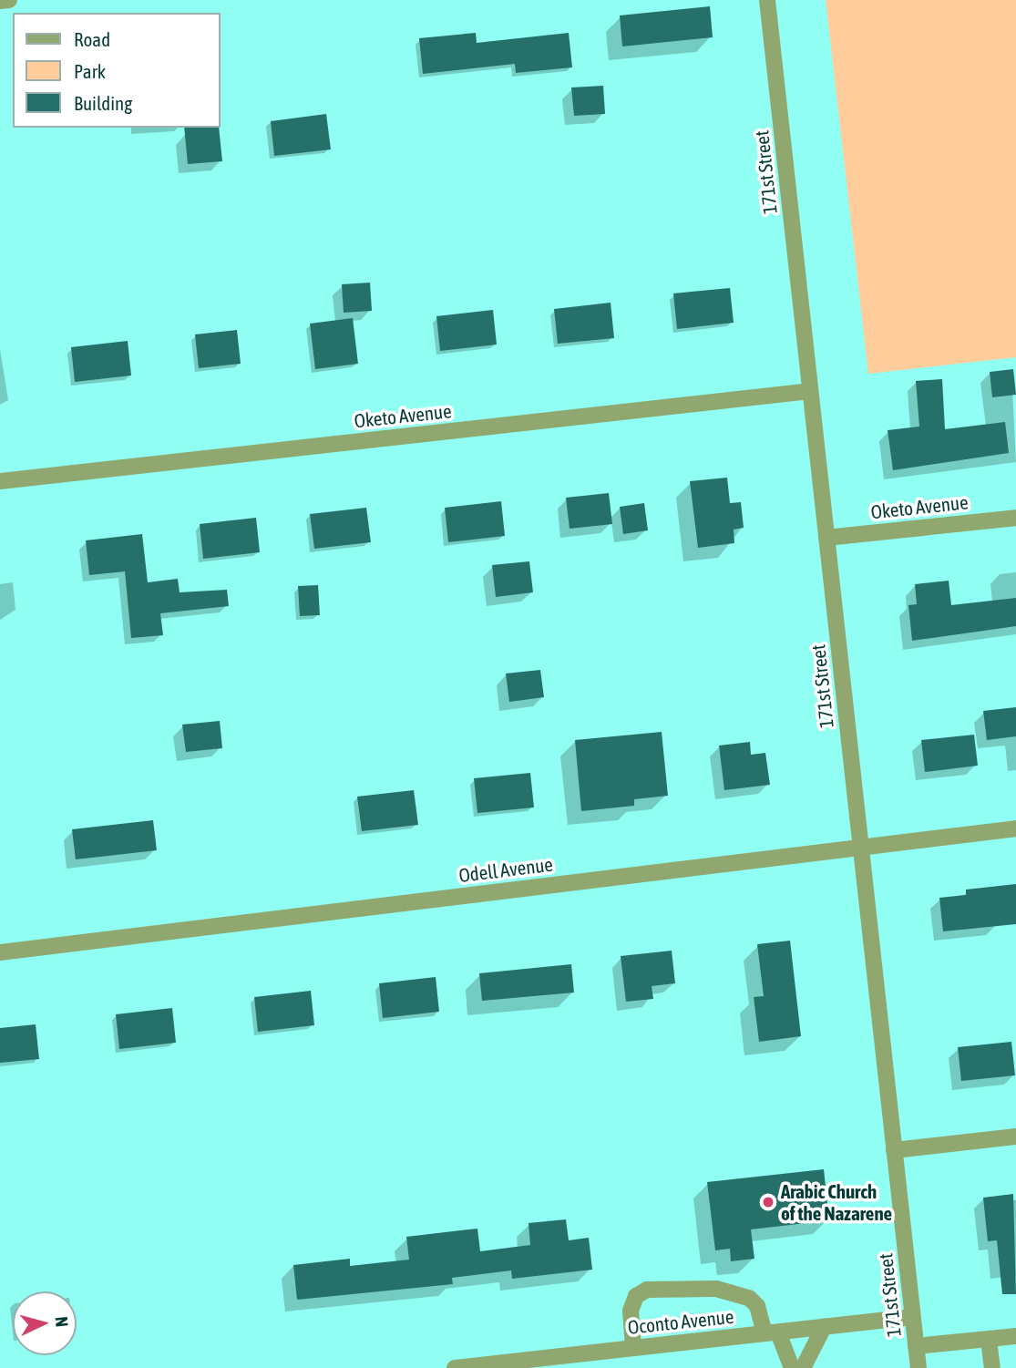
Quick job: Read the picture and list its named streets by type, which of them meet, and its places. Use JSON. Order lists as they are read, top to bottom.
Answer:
{
  "streets": {
    "street": [
      "171st Street",
      "Oketo Avenue",
      "Odell Avenue",
      "Oconto Avenue"
    ]
  },
  "crossings": [
    ["171st Street", "Oketo Avenue"],
    ["171st Street", "Odell Avenue"],
    ["171st Street", "Oconto Avenue"]
  ],
  "places": ["Arabic Church of the Nazarene"],
  "legend": ["Road", "Park", "Building"],
  "north": "right"
}
